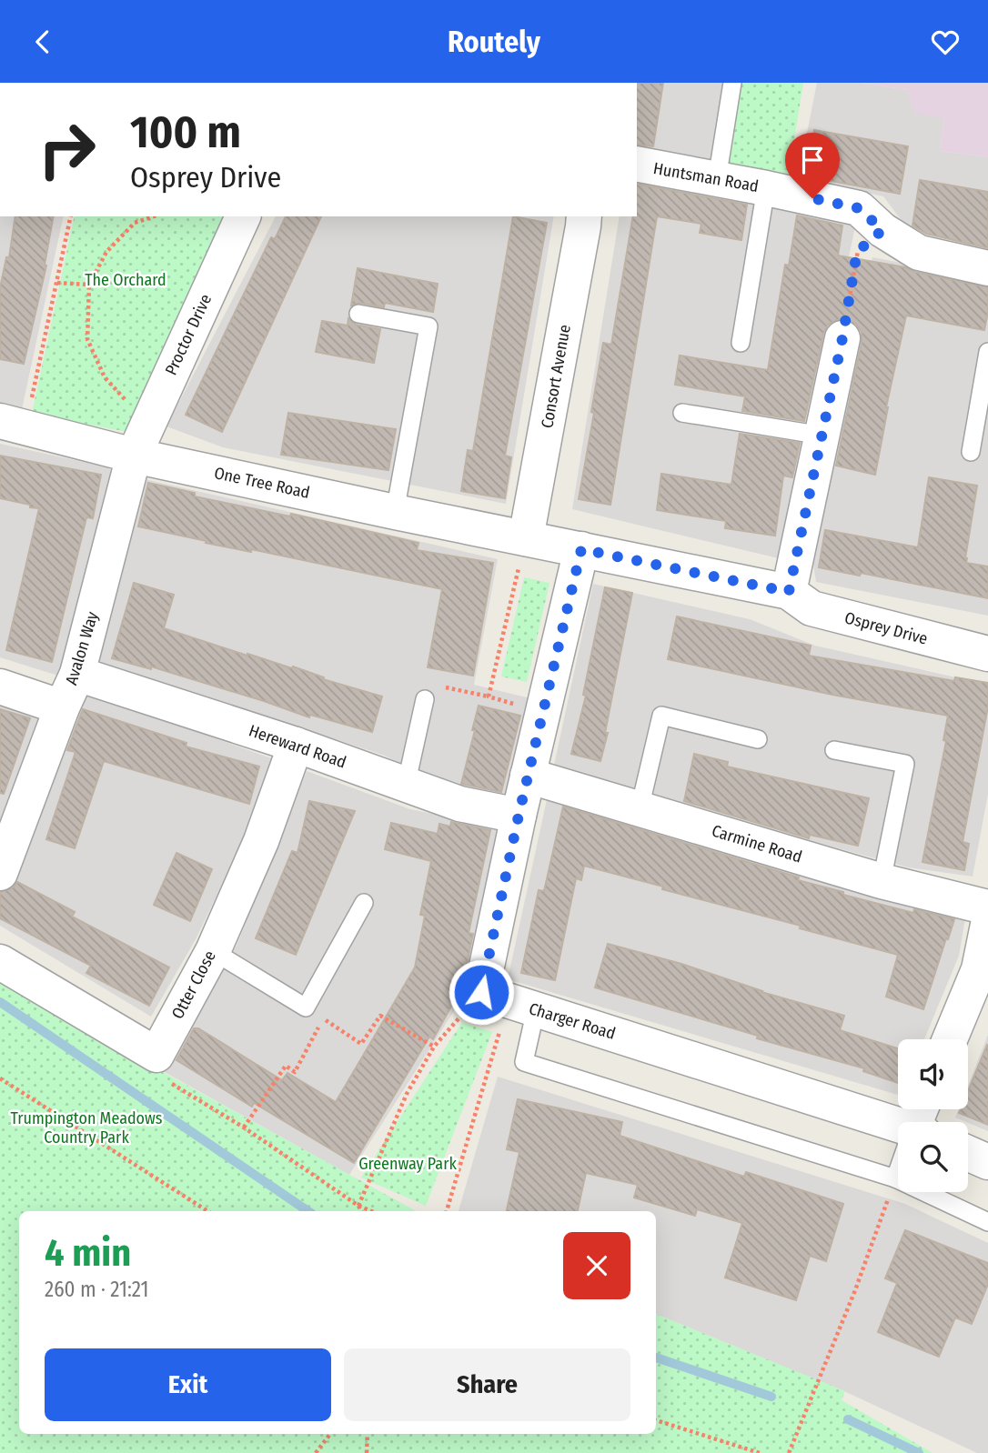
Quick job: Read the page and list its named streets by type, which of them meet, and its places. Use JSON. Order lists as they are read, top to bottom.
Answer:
{
  "streets": {
    "street": [
      "Huntsman Road",
      "Proctor Drive",
      "Consort Avenue",
      "One Tree Road",
      "Osprey Drive",
      "Avalon Way",
      "Hereward Road",
      "Carmine Road",
      "Otter Close",
      "Charger Road"
    ]
  },
  "crossings": [
    ["Proctor Drive", "One Tree Road"],
    ["Proctor Drive", "Avalon Way"],
    ["Consort Avenue", "One Tree Road"],
    ["Consort Avenue", "Osprey Drive"],
    ["One Tree Road", "Osprey Drive"],
    ["One Tree Road", "Avalon Way"],
    ["Avalon Way", "Hereward Road"],
    ["Hereward Road", "Otter Close"]
  ],
  "parks": ["The Orchard", "Trumpington Meadows Country Park", "Greenway Park"],
  "page": {
    "header": "Routely",
    "turn": ["100 m", "Osprey Drive"],
    "heading": ["4 min", "260 m · 21:21"],
    "buttons": ["Exit", "Share"]
  }
}
